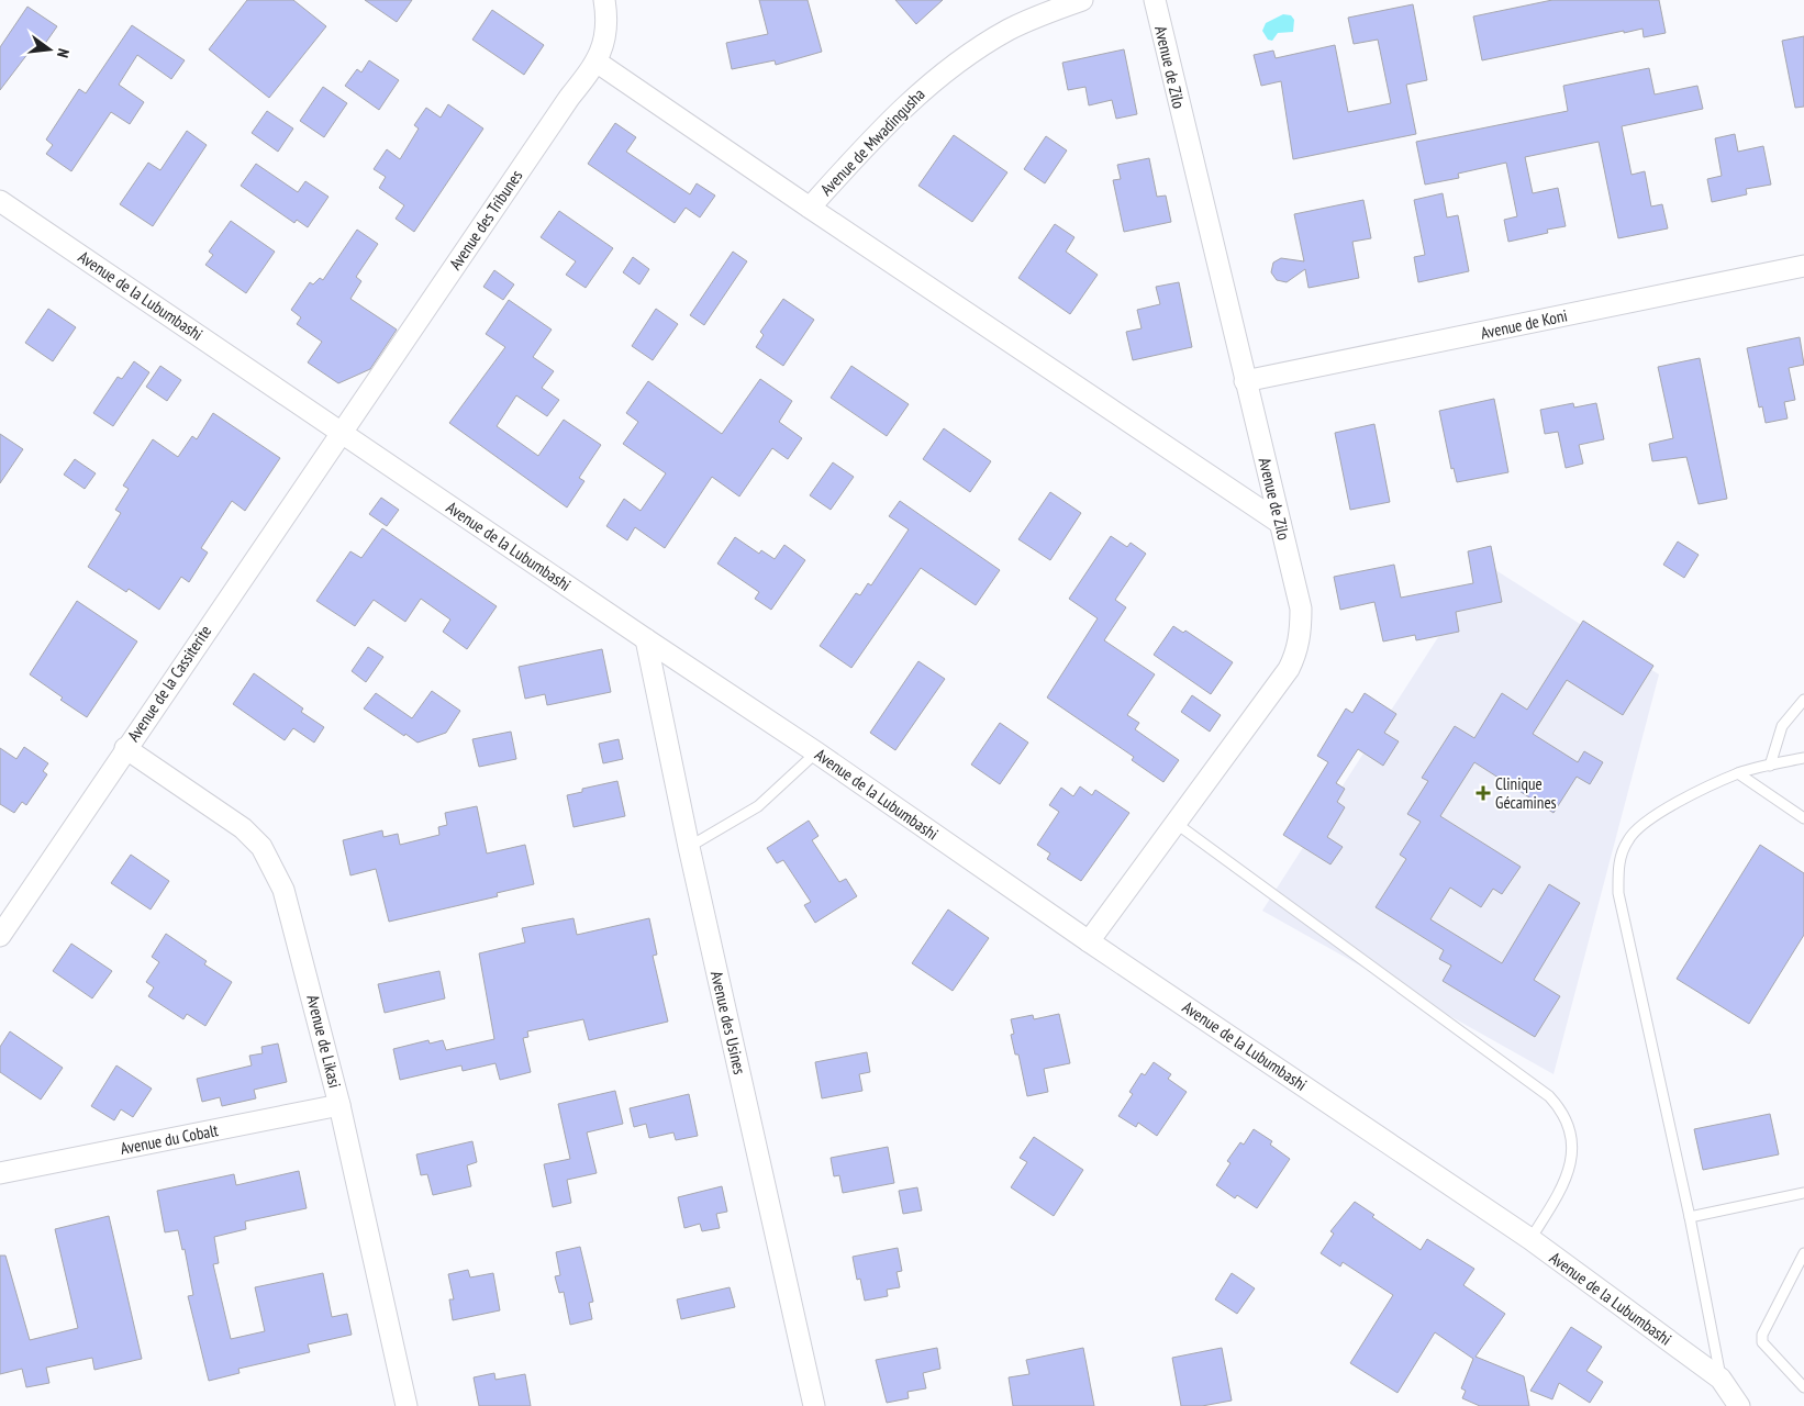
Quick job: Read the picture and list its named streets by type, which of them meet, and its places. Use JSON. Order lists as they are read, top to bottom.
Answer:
{
  "streets": {
    "street": [
      "Avenue de Zilo",
      "Avenue de Mwadingusha",
      "Avenue des Tribunes",
      "Avenue de la Lubumbashi",
      "Avenue de Koni",
      "Avenue de la Cassiterite",
      "Avenue des Usines",
      "Avenue de Likasi",
      "Avenue du Cobalt"
    ]
  },
  "crossings": [
    ["Avenue de Zilo", "Avenue de la Lubumbashi"],
    ["Avenue de Zilo", "Avenue de Koni"],
    ["Avenue des Tribunes", "Avenue de la Lubumbashi"],
    ["Avenue des Tribunes", "Avenue de la Cassiterite"],
    ["Avenue de la Lubumbashi", "Avenue de la Cassiterite"],
    ["Avenue de la Lubumbashi", "Avenue des Usines"],
    ["Avenue de la Cassiterite", "Avenue de Likasi"],
    ["Avenue de Likasi", "Avenue du Cobalt"]
  ],
  "places": {
    "health": ["Clinique Gécamines"]
  },
  "north": "right"
}
